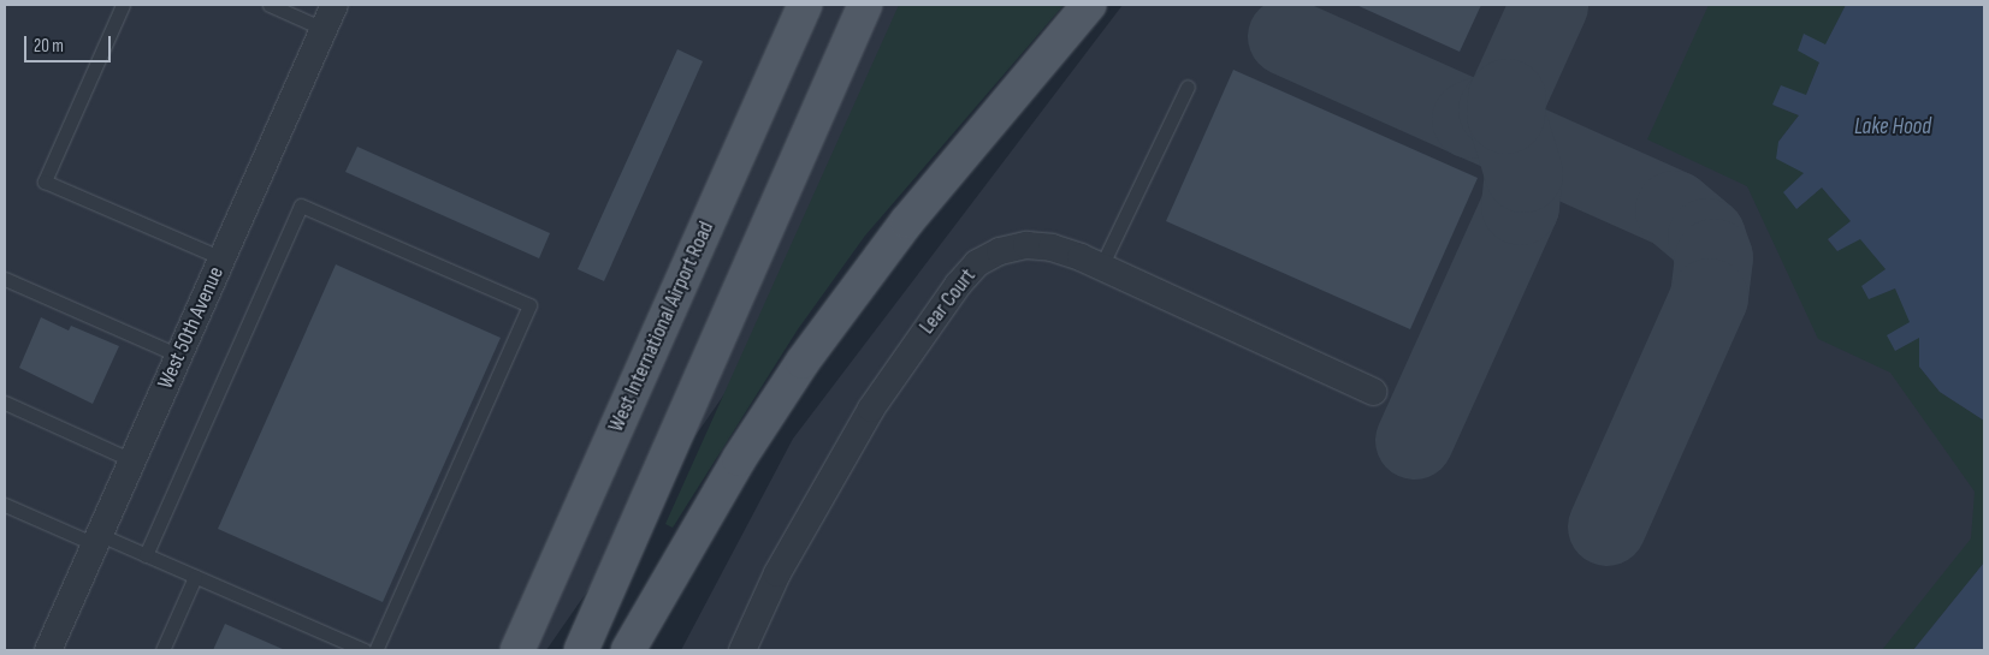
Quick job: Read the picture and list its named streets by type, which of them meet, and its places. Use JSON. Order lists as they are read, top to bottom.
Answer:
{
  "streets": {
    "main road": ["West International Airport Road"],
    "street": ["Lear Court", "West 50th Avenue"]
  },
  "water": ["Lake Hood"],
  "scale_bar": "20 m"
}
